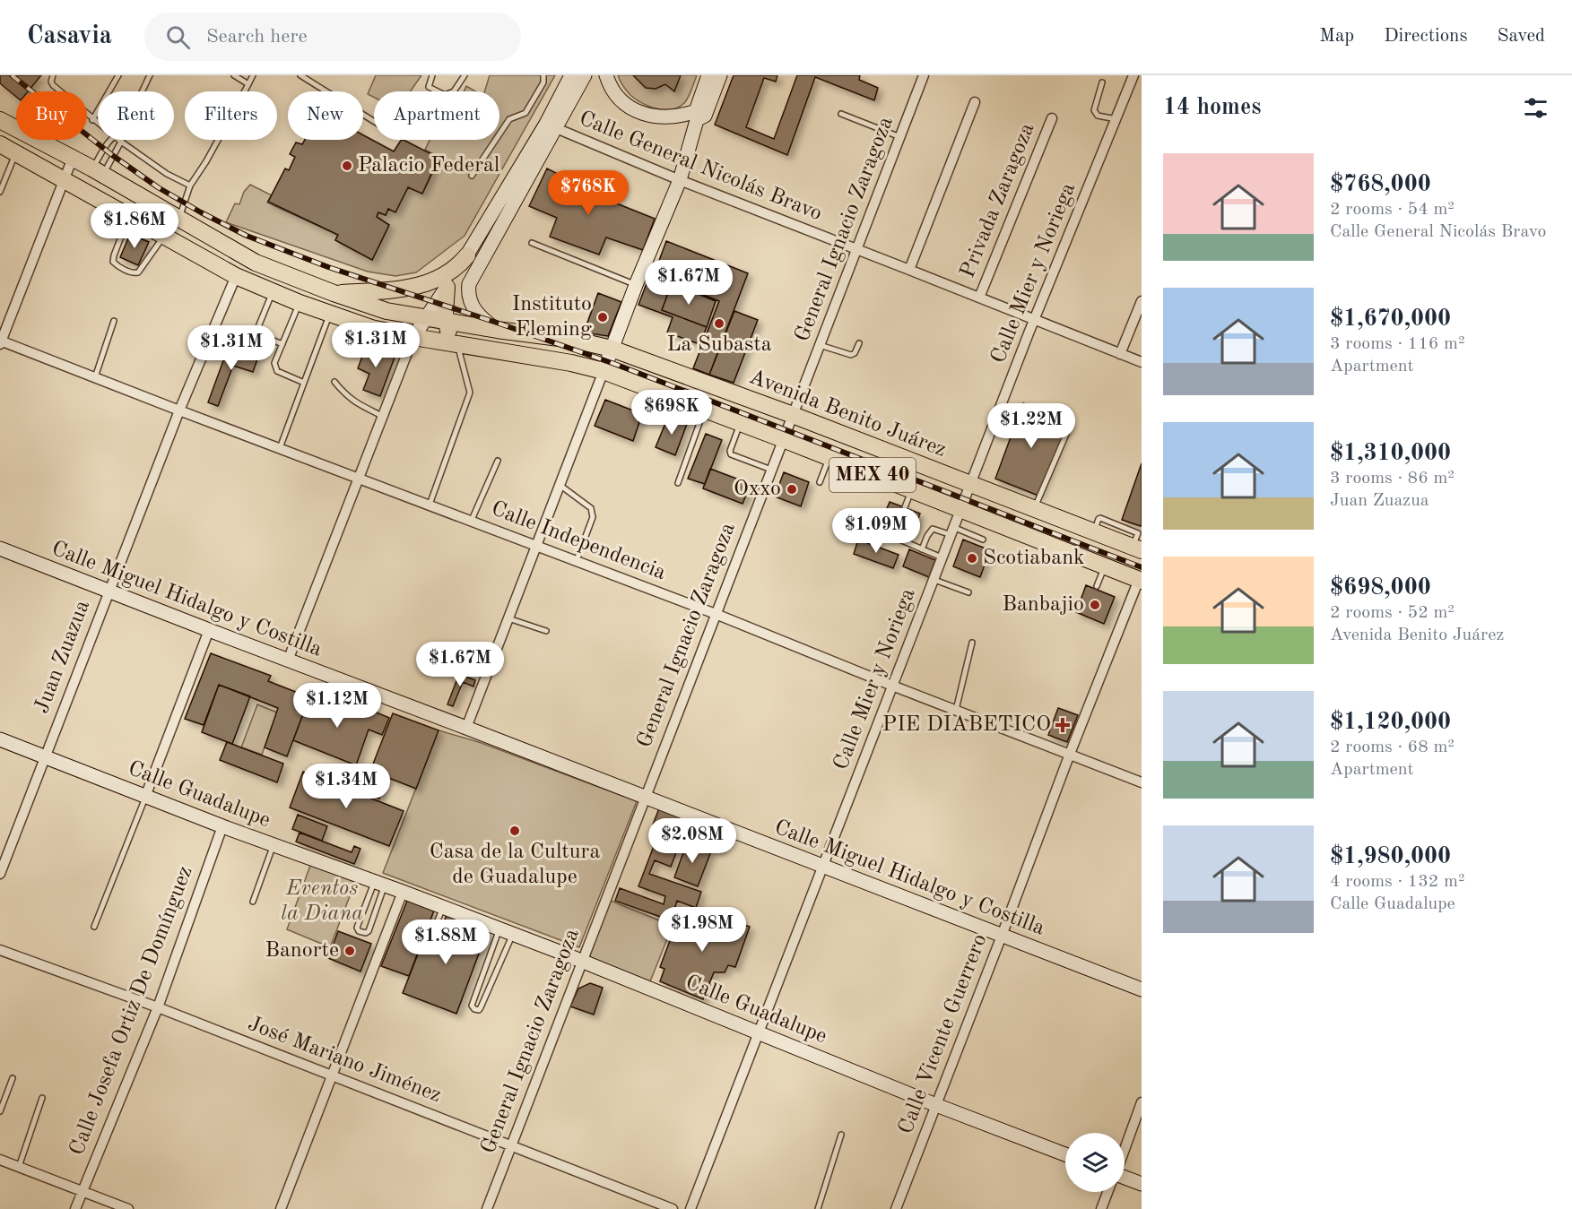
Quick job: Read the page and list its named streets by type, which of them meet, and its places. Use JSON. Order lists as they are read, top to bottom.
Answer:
{
  "streets": {
    "main road": ["Avenida Benito Juárez", "MEX 40"],
    "street": [
      "Calle General Nicolás Bravo",
      "Privada Zaragoza",
      "General Ignacio Zaragoza",
      "Calle Mier y Noriega",
      "Calle Independencia",
      "Calle Miguel Hidalgo y Costilla",
      "Juan Zuazua",
      "Calle Guadalupe",
      "Calle Josefa Ortiz De Domínguez",
      "Calle Vicente Guerrero",
      "José Mariano Jiménez"
    ]
  },
  "crossings": [
    ["Calle General Nicolás Bravo", "Privada Zaragoza"],
    ["Calle General Nicolás Bravo", "General Ignacio Zaragoza"],
    ["Calle General Nicolás Bravo", "Calle Mier y Noriega"],
    ["General Ignacio Zaragoza", "Avenida Benito Juárez"],
    ["General Ignacio Zaragoza", "MEX 40"],
    ["General Ignacio Zaragoza", "Calle Independencia"],
    ["General Ignacio Zaragoza", "Calle Miguel Hidalgo y Costilla"],
    ["General Ignacio Zaragoza", "Calle Guadalupe"],
    ["General Ignacio Zaragoza", "José Mariano Jiménez"],
    ["Calle Mier y Noriega", "Avenida Benito Juárez"],
    ["Calle Mier y Noriega", "MEX 40"],
    ["Calle Mier y Noriega", "Calle Independencia"],
    ["Calle Mier y Noriega", "Calle Miguel Hidalgo y Costilla"],
    ["Calle Mier y Noriega", "Calle Guadalupe"],
    ["MEX 40", "Juan Zuazua"],
    ["MEX 40", "Calle Vicente Guerrero"],
    ["Calle Independencia", "Juan Zuazua"],
    ["Calle Independencia", "Calle Vicente Guerrero"],
    ["Calle Miguel Hidalgo y Costilla", "Juan Zuazua"],
    ["Calle Miguel Hidalgo y Costilla", "Calle Vicente Guerrero"],
    ["Juan Zuazua", "Calle Guadalupe"],
    ["Calle Guadalupe", "Calle Josefa Ortiz De Domínguez"],
    ["Calle Guadalupe", "Calle Vicente Guerrero"],
    ["Calle Josefa Ortiz De Domínguez", "José Mariano Jiménez"]
  ],
  "parks": ["Eventos la Diana"],
  "places": {
    "other": [
      "Palacio Federal",
      "Instituto Fleming",
      "La Subasta",
      "Oxxo",
      "Scotiabank",
      "Banbajio",
      "Casa de la Cultura de Guadalupe",
      "Banorte"
    ],
    "health": ["PIE DIABETICO"]
  },
  "page": {
    "header": "Casavia",
    "search": "Search here",
    "nav": ["Map", "Directions", "Saved"],
    "heading": "14 homes",
    "chip": [
      "Buy",
      "Rent",
      "Filters",
      "New",
      "Apartment"
    ],
    "list": [
      {
        "name": "$768,000",
        "note": "2 rooms · 54 m² · Calle General Nicolás Bravo"
      },
      {
        "name": "$1,670,000",
        "note": "3 rooms · 116 m² · Apartment"
      },
      {
        "name": "$1,310,000",
        "note": "3 rooms · 86 m² · Juan Zuazua"
      },
      {
        "name": "$698,000",
        "note": "2 rooms · 52 m² · Avenida Benito Juárez"
      },
      {
        "name": "$1,120,000",
        "note": "2 rooms · 68 m² · Apartment"
      },
      {
        "name": "$1,980,000",
        "note": "4 rooms · 132 m² · Calle Guadalupe"
      }
    ],
    "price": [
      "$768K",
      "$1.86M",
      "$1.67M",
      "$1.31M",
      "$1.31M",
      "$698K",
      "$1.22M",
      "$1.09M",
      "$1.67M",
      "$1.12M",
      "$1.34M",
      "$2.08M",
      "$1.98M",
      "$1.88M"
    ]
  }
}
